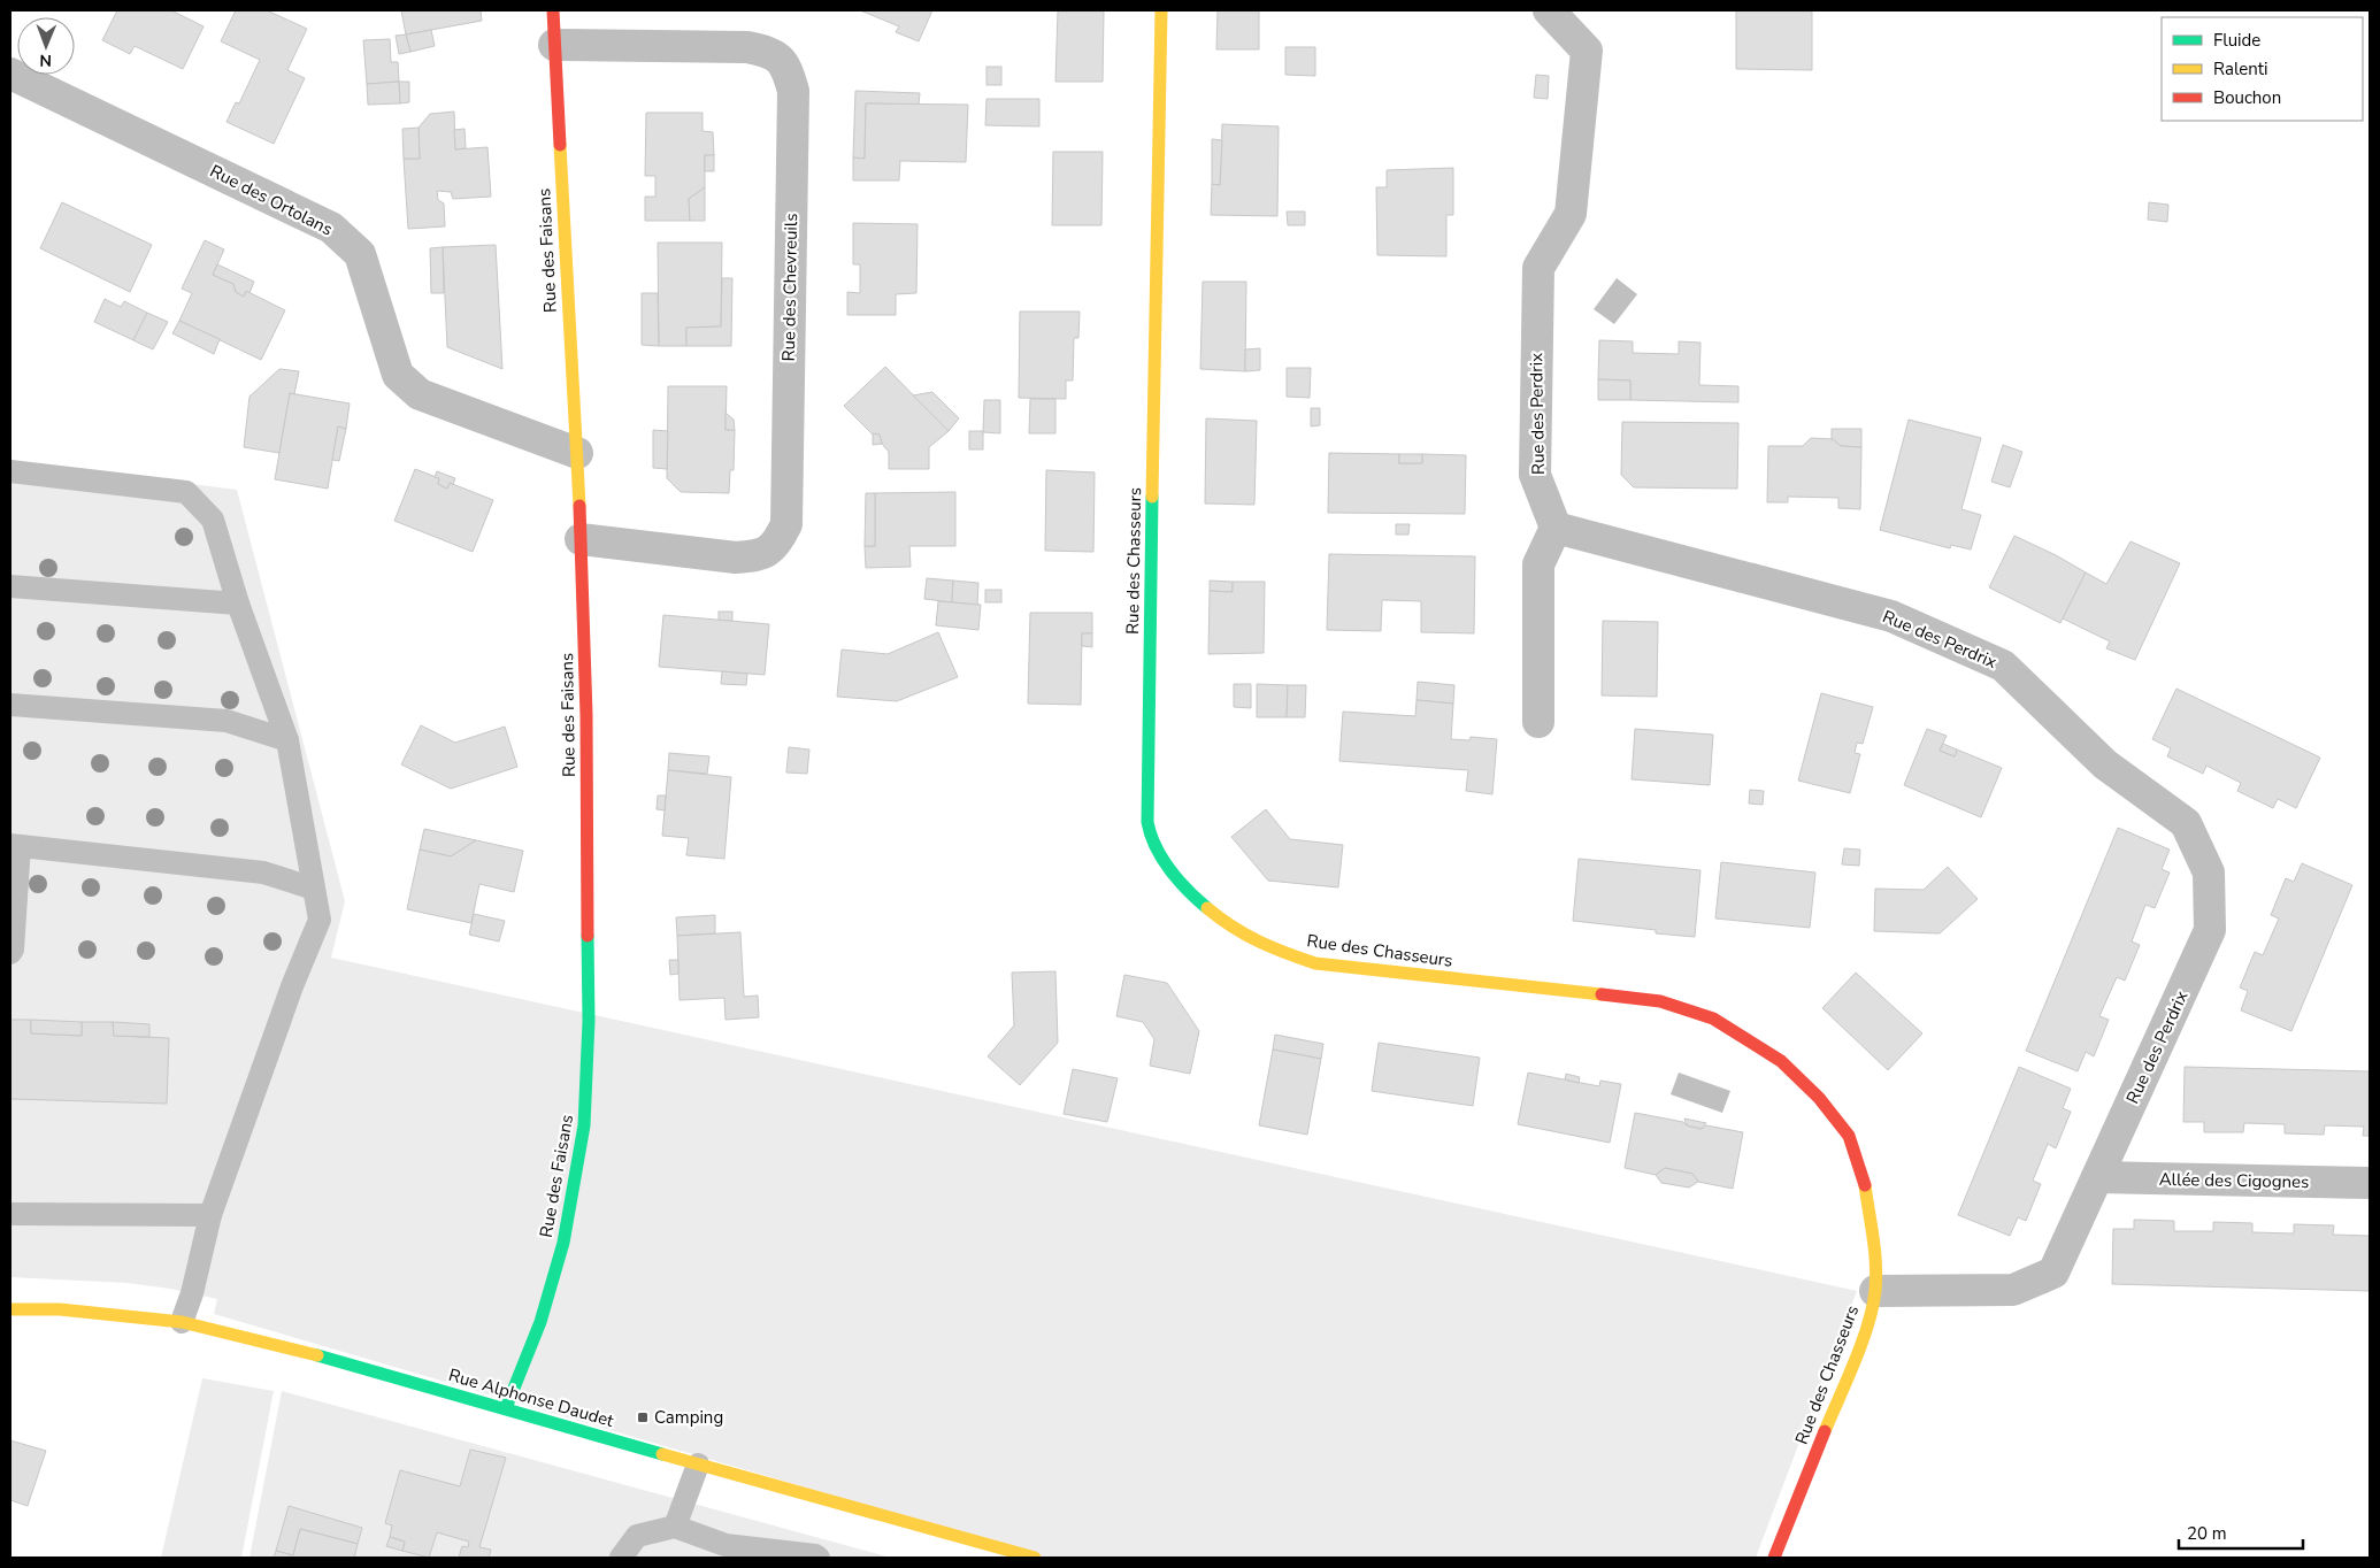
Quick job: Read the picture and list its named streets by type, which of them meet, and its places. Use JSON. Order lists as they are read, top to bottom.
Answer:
{
  "streets": {
    "street": [
      "Rue des Ortolans",
      "Rue des Faisans",
      "Rue des Chevreuils",
      "Rue des Perdrix",
      "Rue des Chasseurs",
      "Allée des Cigognes",
      "Rue Alphonse Daudet"
    ]
  },
  "crossings": [
    ["Rue des Ortolans", "Rue des Faisans"],
    ["Rue des Faisans", "Rue des Chevreuils"],
    ["Rue des Faisans", "Rue Alphonse Daudet"],
    ["Rue des Perdrix", "Rue des Chasseurs"],
    ["Rue des Perdrix", "Allée des Cigognes"]
  ],
  "places": {
    "transit": ["Camping"]
  },
  "legend": ["Fluide", "Ralenti", "Bouchon"],
  "scale_bar": "20 m",
  "north": "bottom"
}
